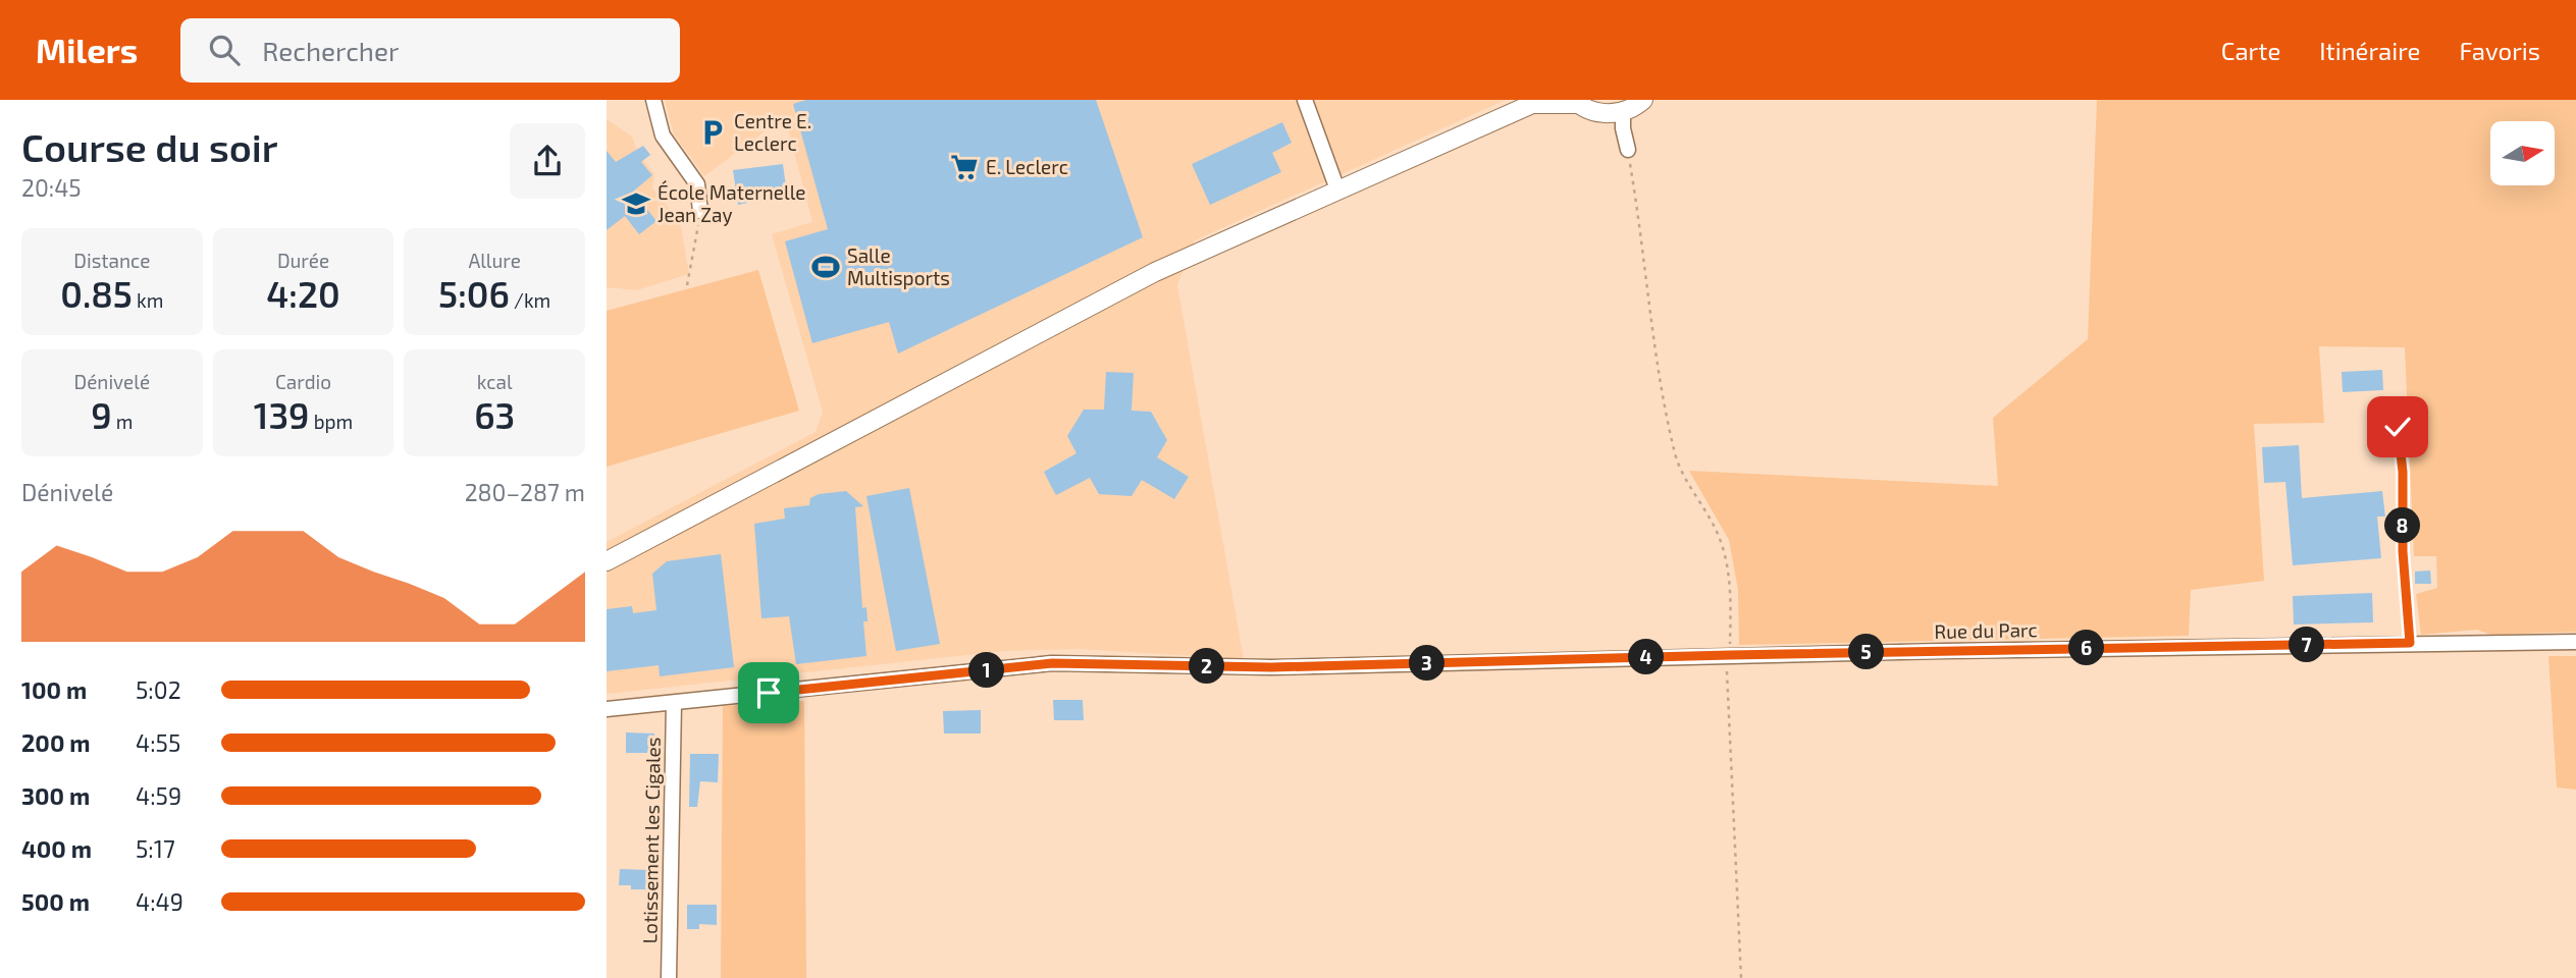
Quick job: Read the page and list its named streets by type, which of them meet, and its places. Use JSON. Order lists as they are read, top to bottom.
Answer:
{
  "streets": {
    "street": ["Rue du Parc", "Lotissement les Cigales"]
  },
  "crossings": [
    ["Rue du Parc", "Lotissement les Cigales"]
  ],
  "places": {
    "parking": ["Centre E. Leclerc"],
    "supermarket": ["E. Leclerc"],
    "school or university": ["École Maternelle Jean Zay"],
    "sports": ["Salle Multisports"]
  },
  "north": "right",
  "page": {
    "header": "Milers",
    "search": "Rechercher",
    "nav": ["Carte", "Itinéraire", "Favoris"],
    "heading": ["Course du soir", "20:45"],
    "stats": [
      ["Distance", "0.85 km"],
      ["Durée", "4:20"],
      ["Allure", "5:06 /km"],
      ["Dénivelé", "9 m"],
      ["Cardio", "139 bpm"],
      ["kcal", "63"]
    ],
    "chart": ["Dénivelé", "280–287 m"],
    "pins": [
      "8",
      "7",
      "6",
      "5",
      "4",
      "3",
      "2",
      "1"
    ],
    "list": [
      {
        "name": "100 m",
        "note": "5:02"
      },
      {
        "name": "200 m",
        "note": "4:55"
      },
      {
        "name": "300 m",
        "note": "4:59"
      },
      {
        "name": "400 m",
        "note": "5:17"
      },
      {
        "name": "500 m",
        "note": "4:49"
      }
    ]
  }
}
